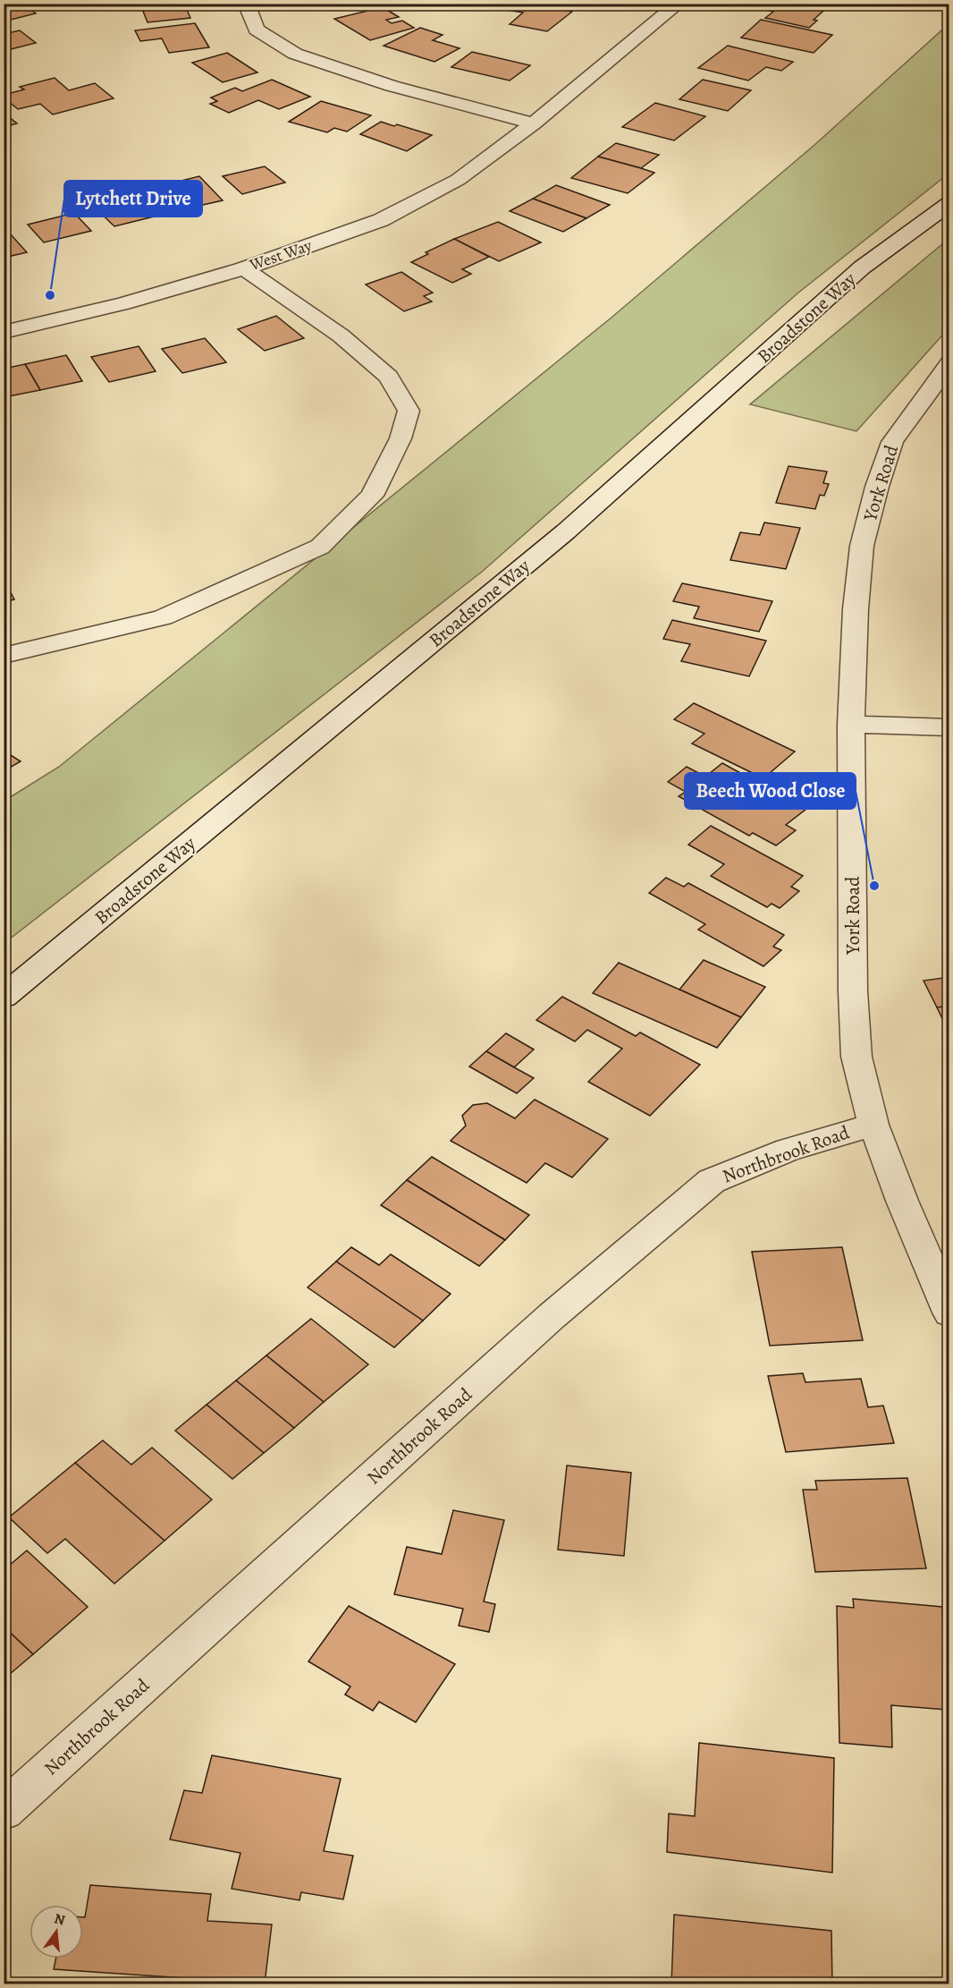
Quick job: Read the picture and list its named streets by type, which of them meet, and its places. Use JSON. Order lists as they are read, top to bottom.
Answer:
{
  "streets": {
    "street": [
      "West Way",
      "Broadstone Way",
      "York Road",
      "Northbrook Road"
    ]
  },
  "crossings": [
    ["York Road", "Northbrook Road"]
  ],
  "places": ["Lytchett Drive", "Beech Wood Close"],
  "north": "top"
}
